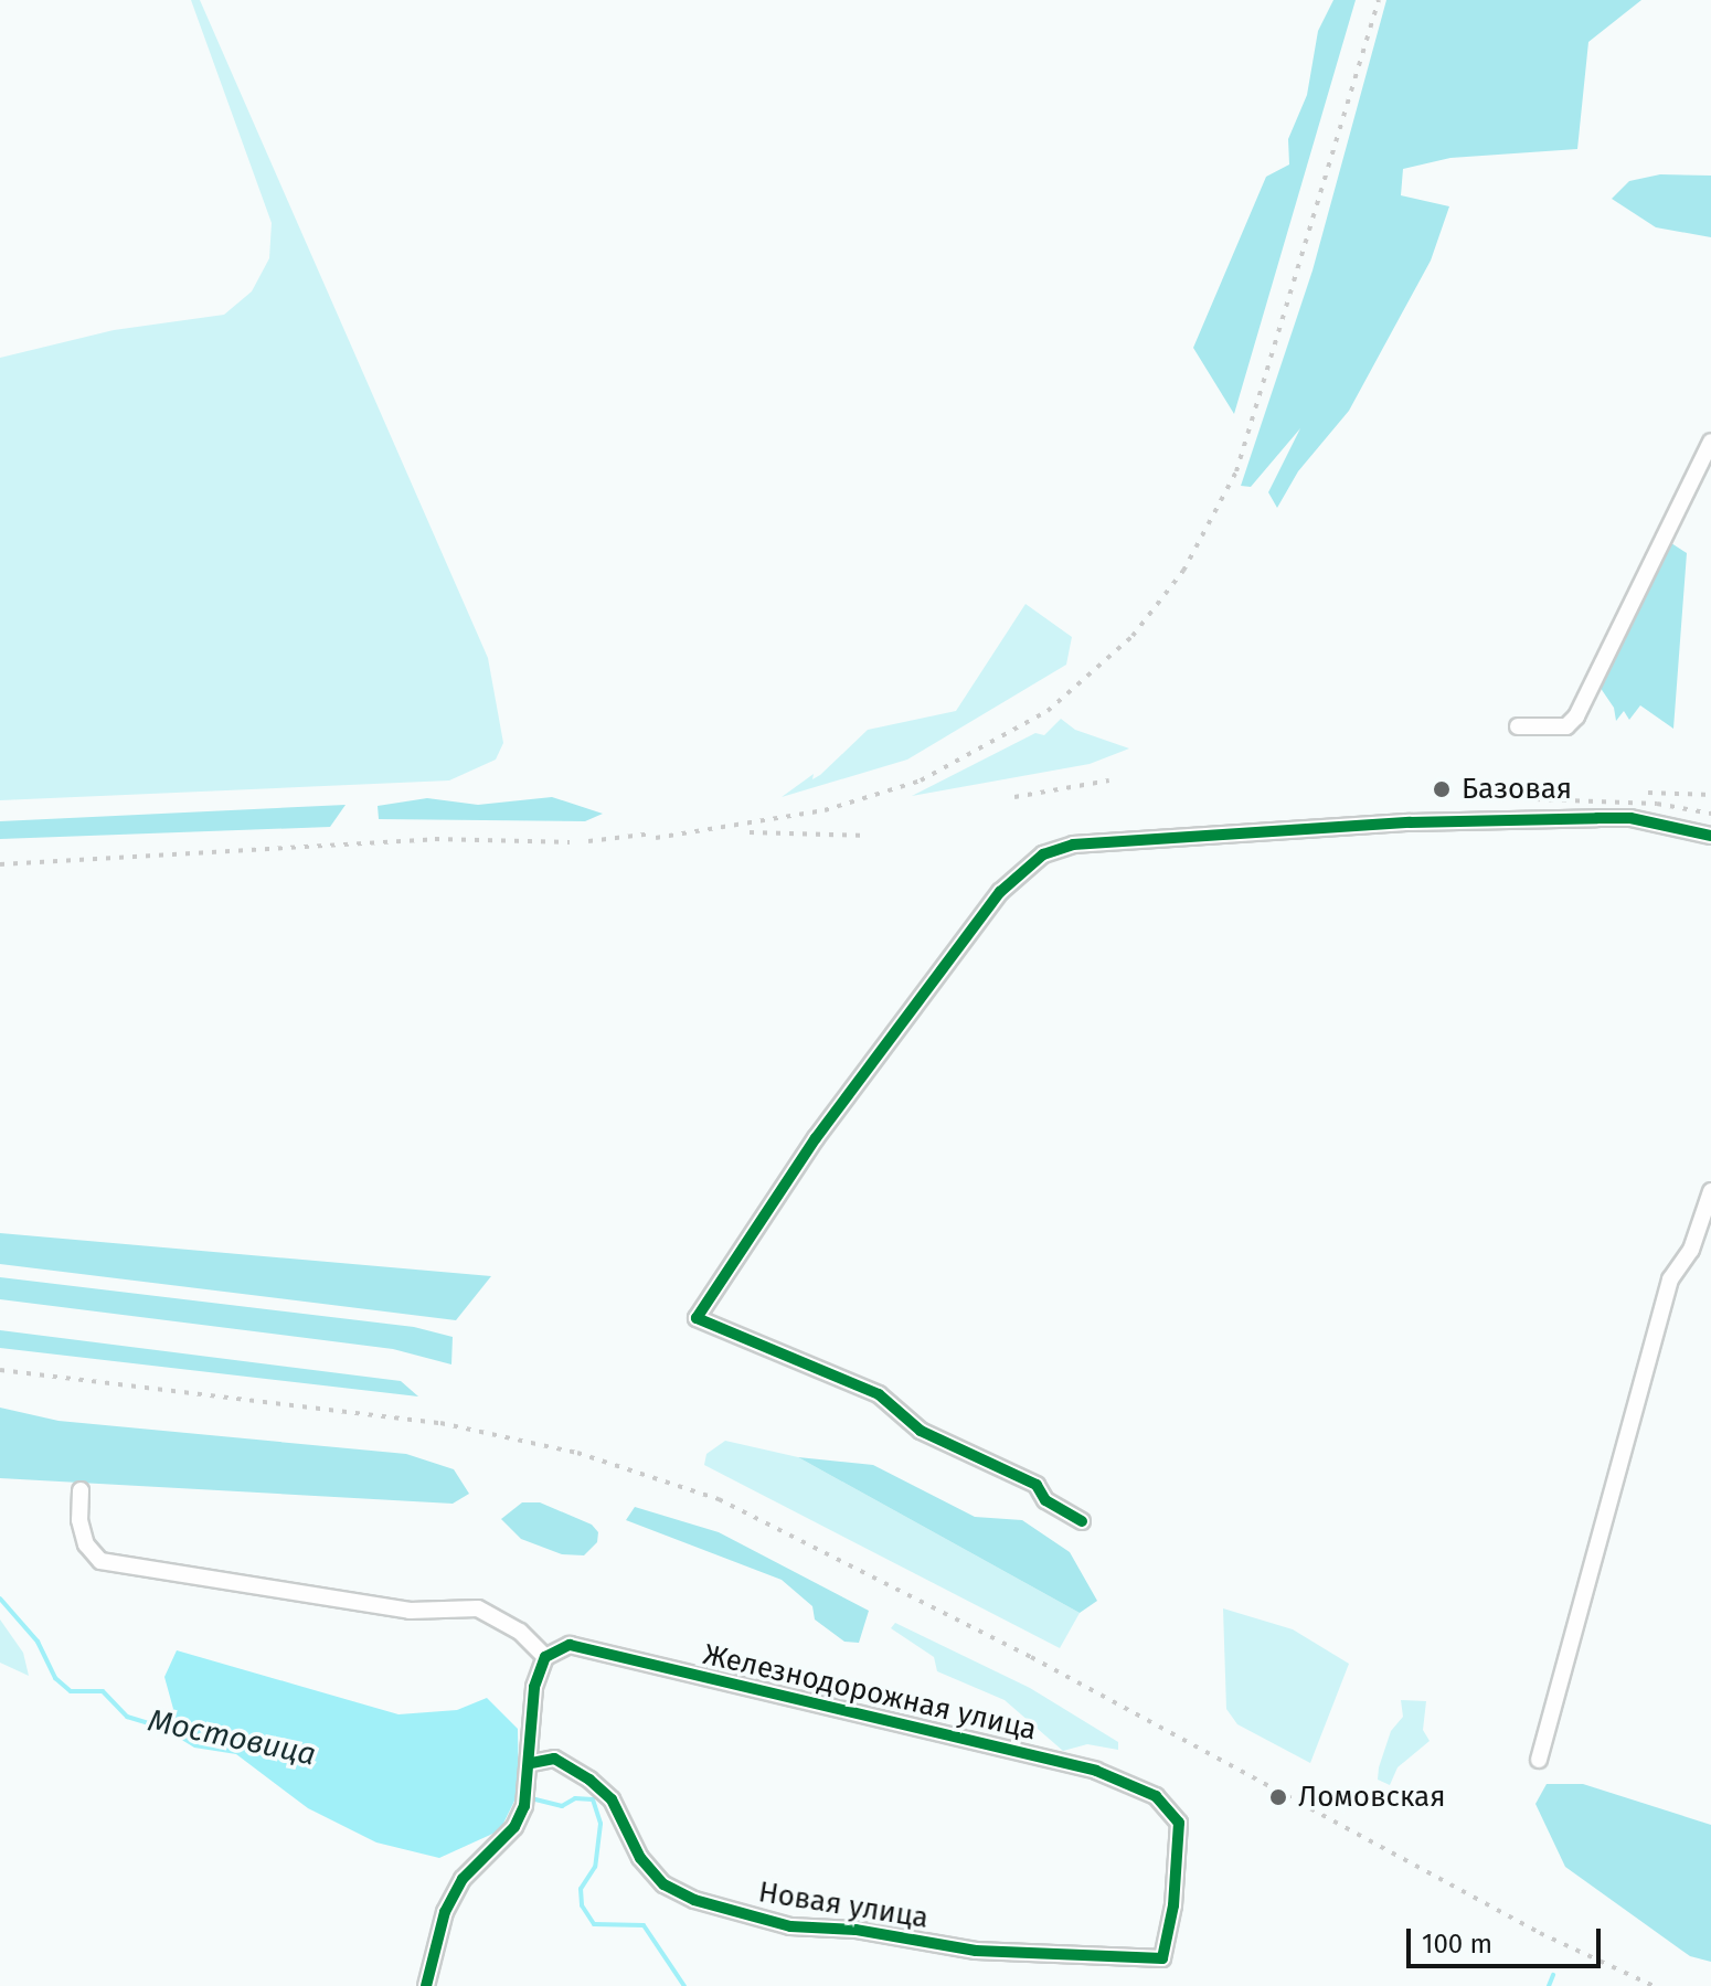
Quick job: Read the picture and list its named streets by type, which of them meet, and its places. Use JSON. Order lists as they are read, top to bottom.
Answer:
{
  "streets": {
    "street": ["Железнодорожная улица", "Новая улица"]
  },
  "crossings": [
    ["Железнодорожная улица", "Новая улица"]
  ],
  "water": ["Мостовица"],
  "places": ["Базовая", "Ломовская"],
  "scale_bar": "100 m"
}
